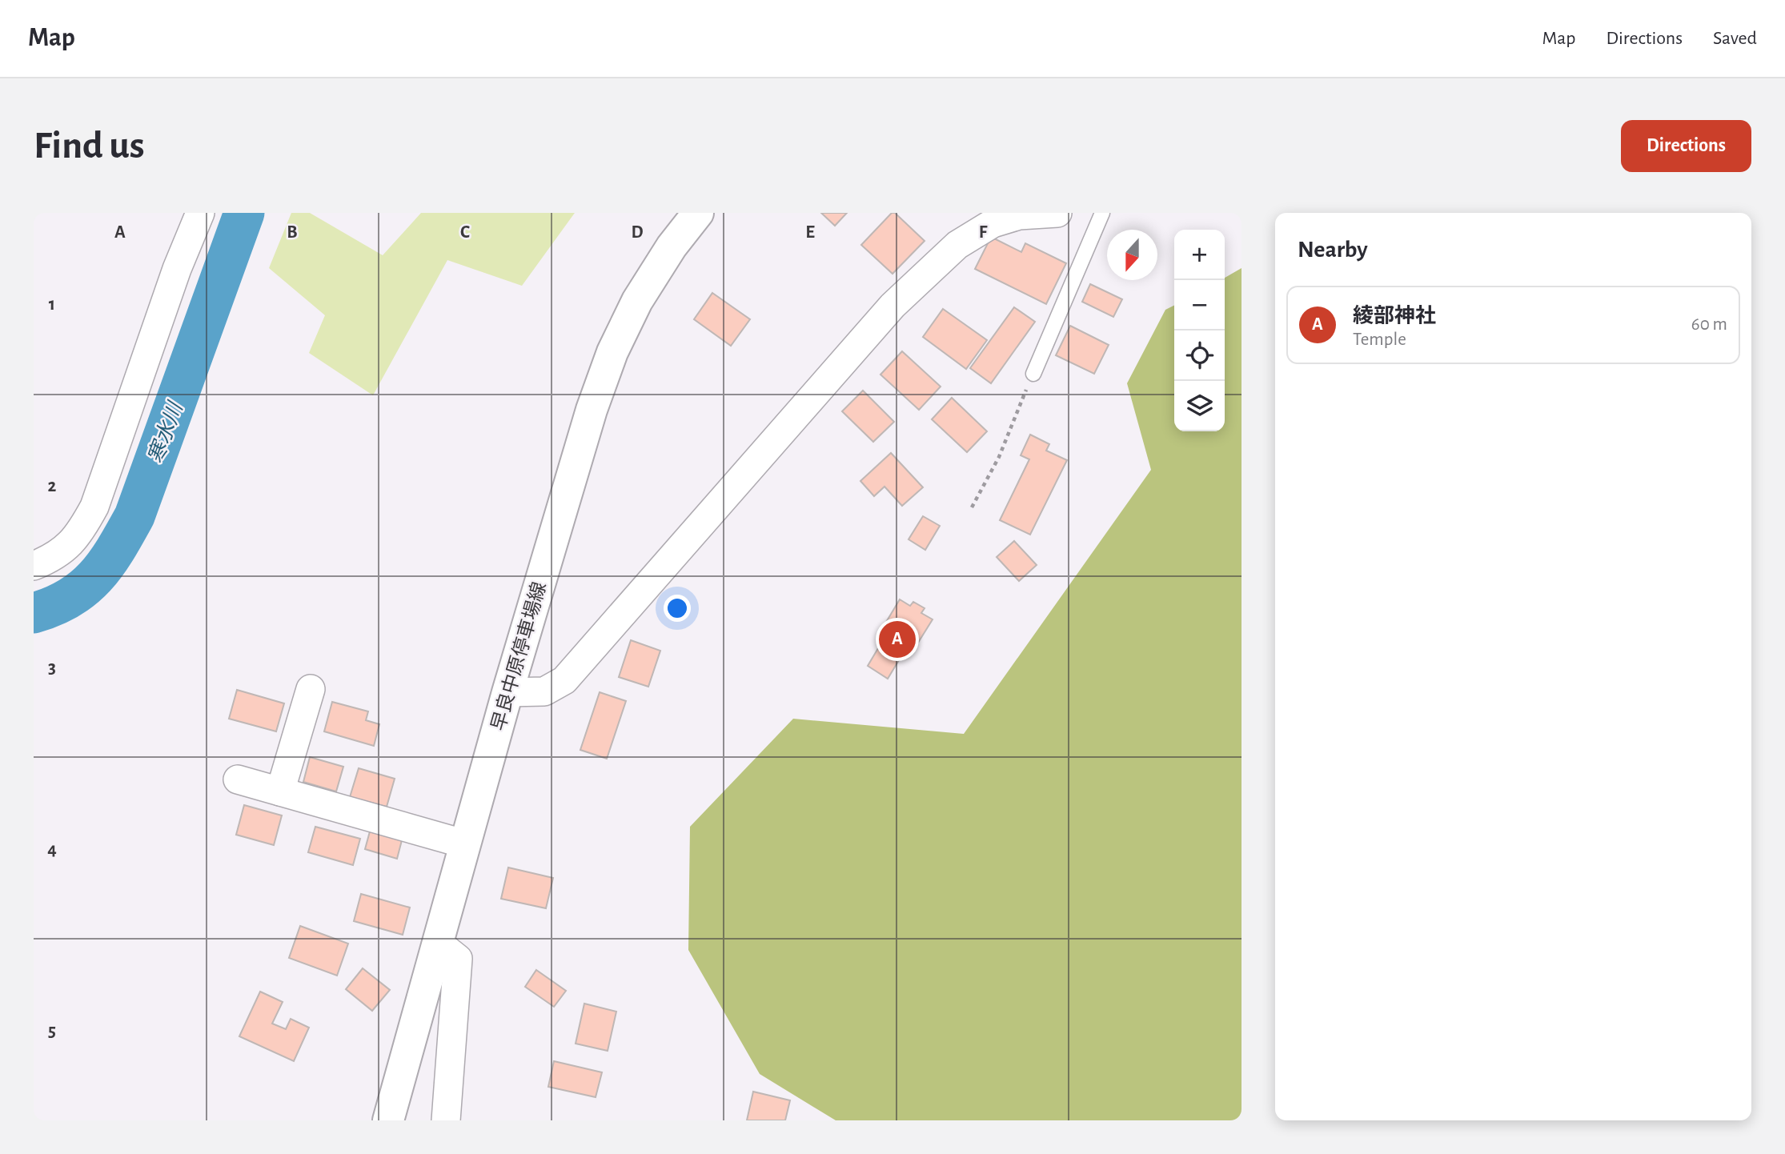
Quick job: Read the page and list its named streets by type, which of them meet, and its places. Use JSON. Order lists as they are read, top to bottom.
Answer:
{
  "streets": {
    "main road": ["早良中原停車場線"]
  },
  "water": ["寒水川"],
  "north": "bottom",
  "page": {
    "header": "Map",
    "nav": ["Map", "Directions", "Saved"],
    "buttons": "Directions",
    "title": "Find us",
    "heading": "Nearby",
    "map_buttons": ["+", "−"],
    "list": [
      {
        "mark": "A",
        "name": "綾部神社",
        "note": "Temple",
        "value": "60 m"
      }
    ],
    "pins": "A"
  },
  "grid": {
    "columns": [
      "A",
      "B",
      "C",
      "D",
      "E",
      "F"
    ],
    "rows": [
      "1",
      "2",
      "3",
      "4",
      "5"
    ]
  }
}
